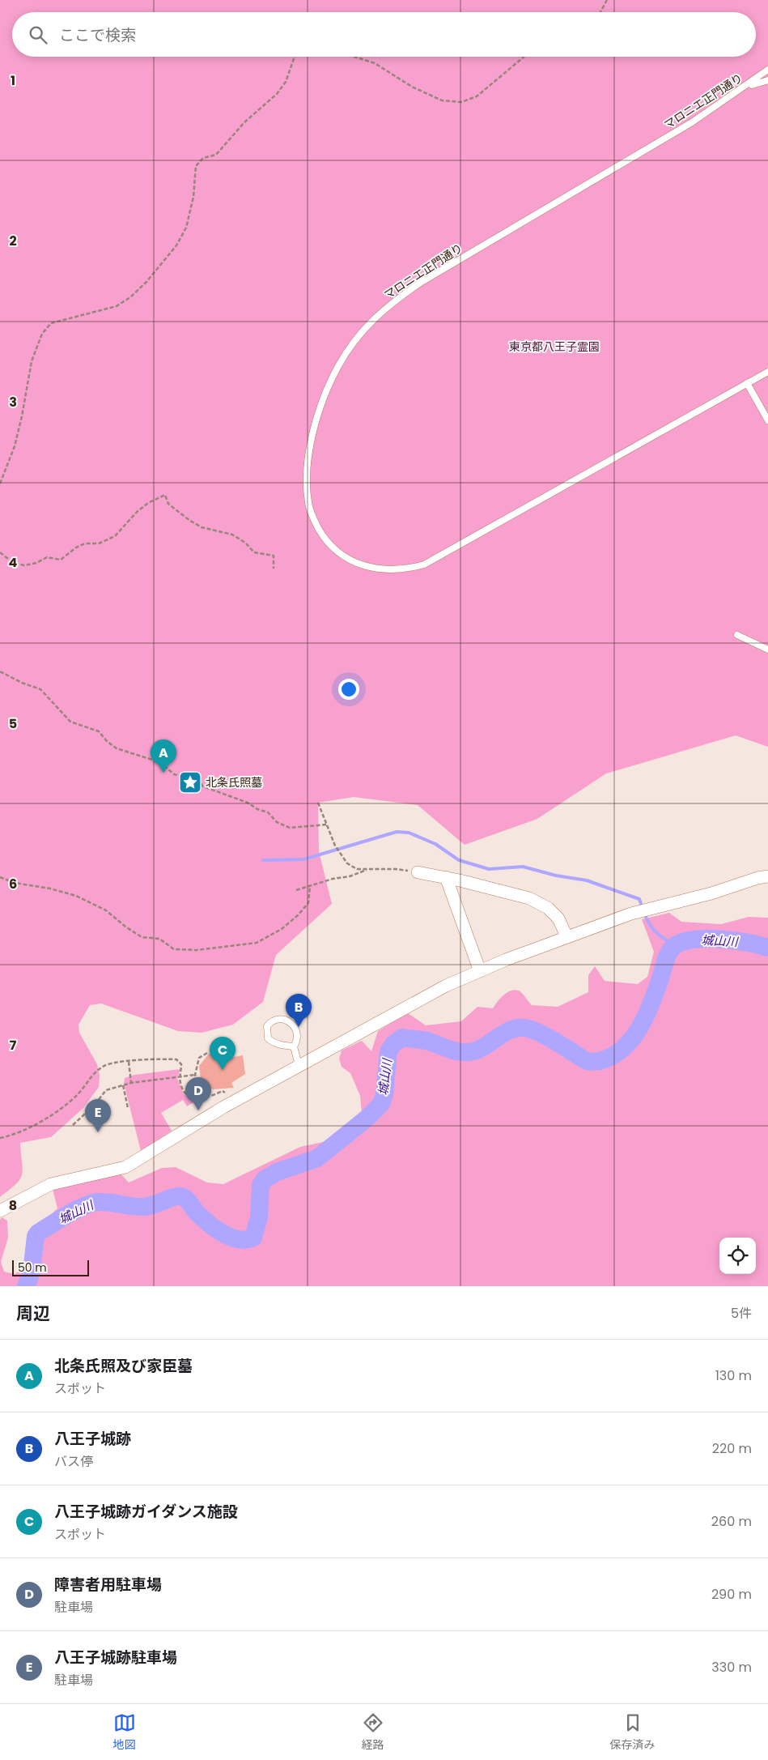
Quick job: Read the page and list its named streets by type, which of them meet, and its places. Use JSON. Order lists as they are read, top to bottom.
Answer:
{
  "streets": {
    "lane": ["マロニエ正門通り"]
  },
  "water": ["城山川"],
  "parks": ["東京都八王子霊園"],
  "places": {
    "place": ["北条氏照墓"]
  },
  "scale_bar": "50 m",
  "page": {
    "search": "ここで検索",
    "pins": [
      "A",
      "B",
      "C",
      "D",
      "E"
    ],
    "scale": "50 m",
    "heading": ["周辺", "5件"],
    "list": [
      {
        "mark": "A",
        "name": "北条氏照及び家臣墓",
        "note": "スポット",
        "value": "130 m"
      },
      {
        "mark": "B",
        "name": "八王子城跡",
        "note": "バス停",
        "value": "220 m"
      },
      {
        "mark": "C",
        "name": "八王子城跡ガイダンス施設",
        "note": "スポット",
        "value": "260 m"
      },
      {
        "mark": "D",
        "name": "障害者用駐車場",
        "note": "駐車場",
        "value": "290 m"
      },
      {
        "mark": "E",
        "name": "八王子城跡駐車場",
        "note": "駐車場",
        "value": "330 m"
      }
    ],
    "nav": ["地図", "経路", "保存済み"]
  },
  "grid": {
    "rows": [
      "1",
      "2",
      "3",
      "4",
      "5",
      "6",
      "7",
      "8"
    ]
  }
}
